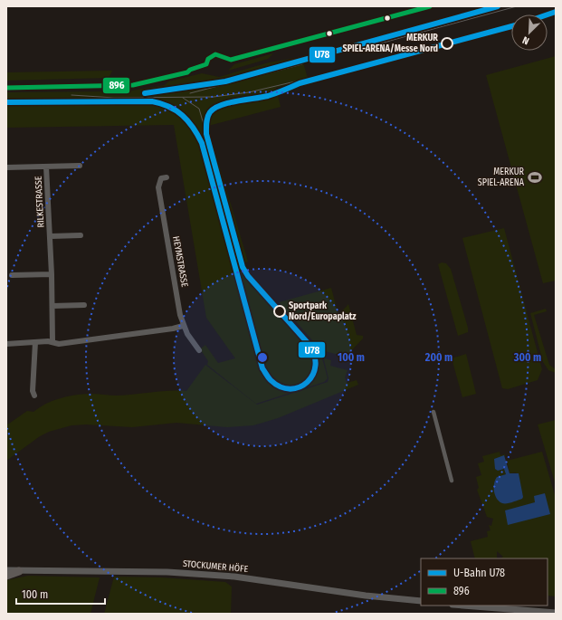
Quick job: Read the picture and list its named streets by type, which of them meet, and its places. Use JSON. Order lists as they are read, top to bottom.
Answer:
{
  "streets": {
    "street": ["RILKESTRASSE", "HEYMSTRASSE", "STOCKUMER HÖFE"]
  },
  "places": {
    "other": ["MERKUR SPIEL-ARENA/Messe Nord", "Sportpark Nord/Europaplatz"],
    "sports": ["MERKUR SPIEL-ARENA"]
  },
  "lines": ["metro line U78", "transit line 896"],
  "legend": ["U-Bahn U78", "896"],
  "scale_bar": "100 m",
  "north": "bottom left",
  "rings": ["100 m", "200 m", "300 m"]
}
